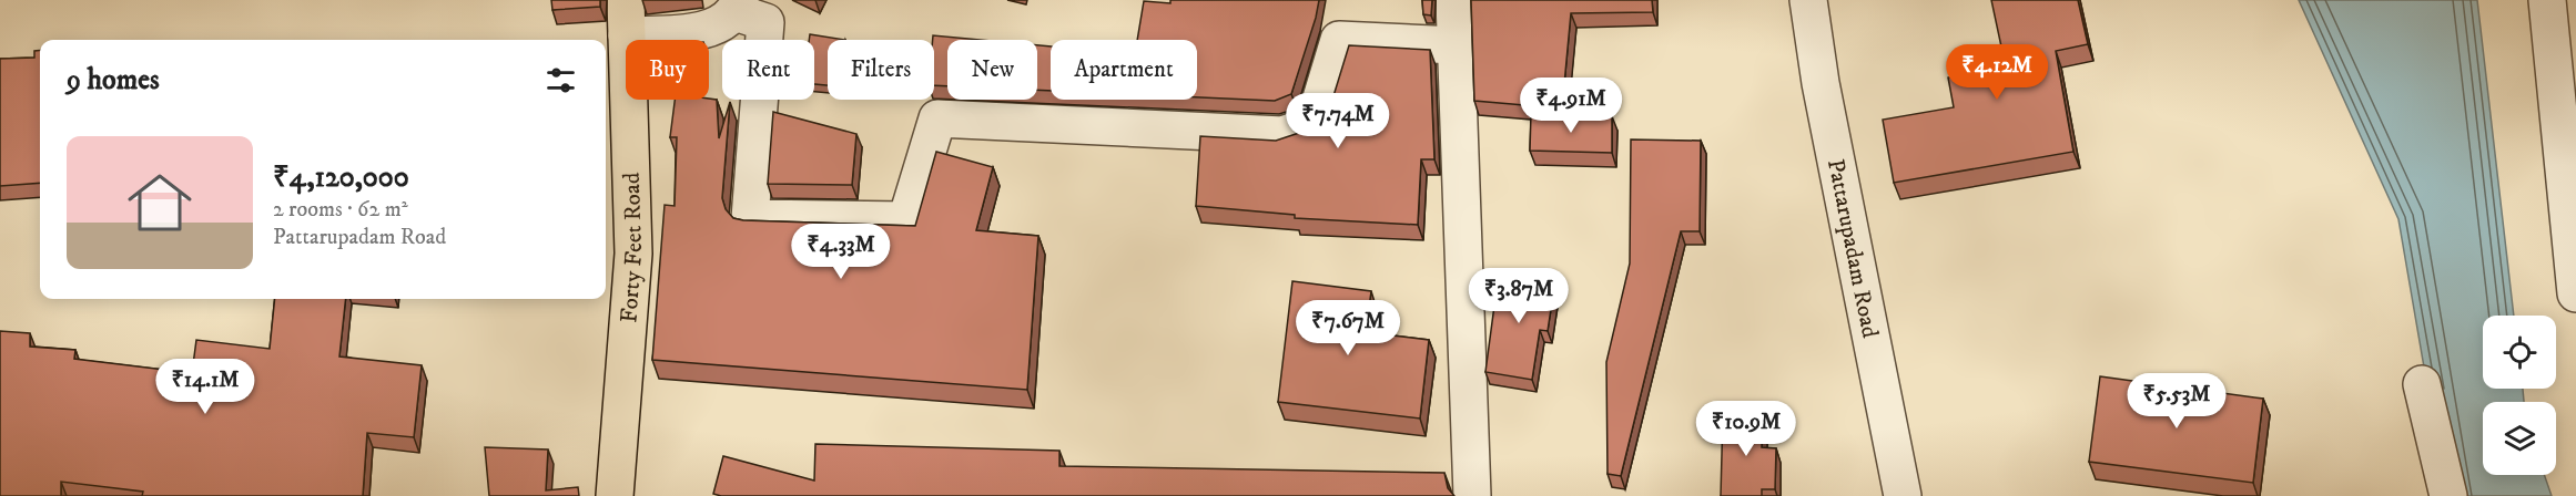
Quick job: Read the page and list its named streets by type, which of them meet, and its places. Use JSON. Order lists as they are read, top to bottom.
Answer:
{
  "streets": {
    "main road": ["Forty Feet Road"],
    "street": ["Pattarupadam Road"]
  },
  "page": {
    "chip": [
      "Buy",
      "Rent",
      "Filters",
      "New",
      "Apartment"
    ],
    "heading": "9 homes",
    "price": [
      "₹4.12M",
      "₹4.91M",
      "₹7.74M",
      "₹4.33M",
      "₹3.87M",
      "₹7.67M",
      "₹14.1M",
      "₹5.53M",
      "₹10.9M"
    ],
    "list": [
      {
        "name": "₹4,120,000",
        "note": "2 rooms · 62 m² · Pattarupadam Road"
      }
    ]
  }
}
